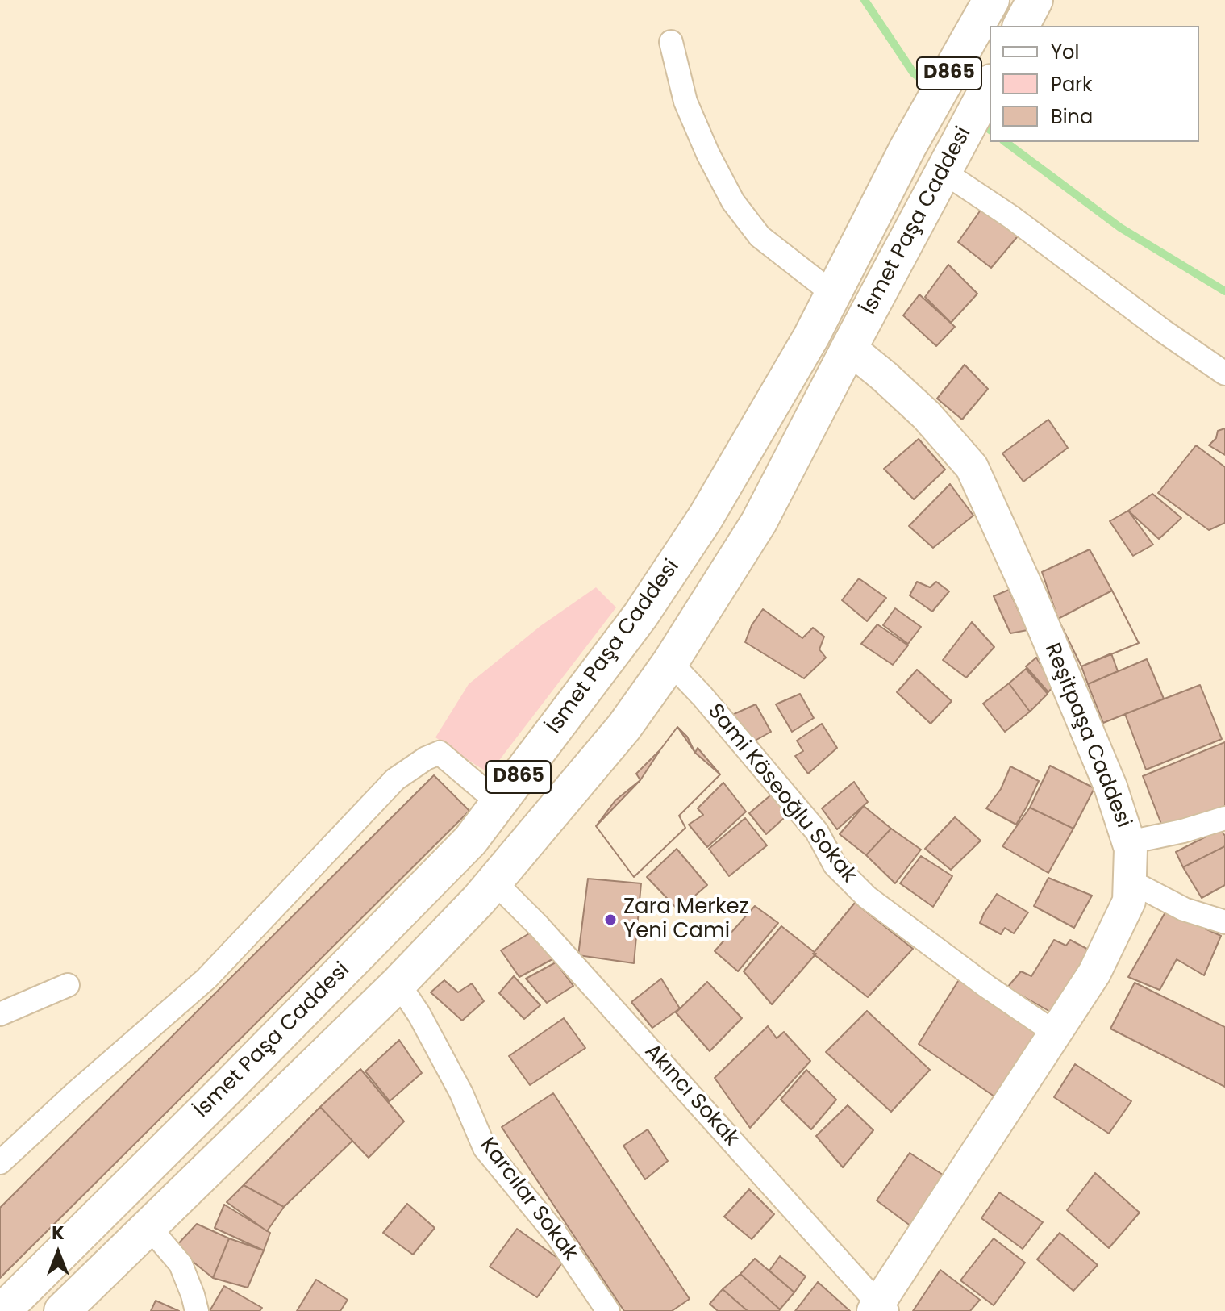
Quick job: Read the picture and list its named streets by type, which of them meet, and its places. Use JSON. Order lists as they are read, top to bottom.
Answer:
{
  "streets": {
    "highway": ["D865", "İsmet Paşa Caddesi"],
    "main road": ["Reşitpaşa Caddesi"],
    "street": ["Sami Köseoğlu Sokak", "Akıncı Sokak", "Karcılar Sokak"]
  },
  "crossings": [
    ["İsmet Paşa Caddesi", "Reşitpaşa Caddesi"],
    ["İsmet Paşa Caddesi", "Sami Köseoğlu Sokak"],
    ["İsmet Paşa Caddesi", "Akıncı Sokak"],
    ["İsmet Paşa Caddesi", "Karcılar Sokak"],
    ["Reşitpaşa Caddesi", "Sami Köseoğlu Sokak"],
    ["Reşitpaşa Caddesi", "Akıncı Sokak"]
  ],
  "places": ["Zara Merkez Yeni Cami"],
  "legend": ["Yol", "Park", "Bina"],
  "north": "top"
}
